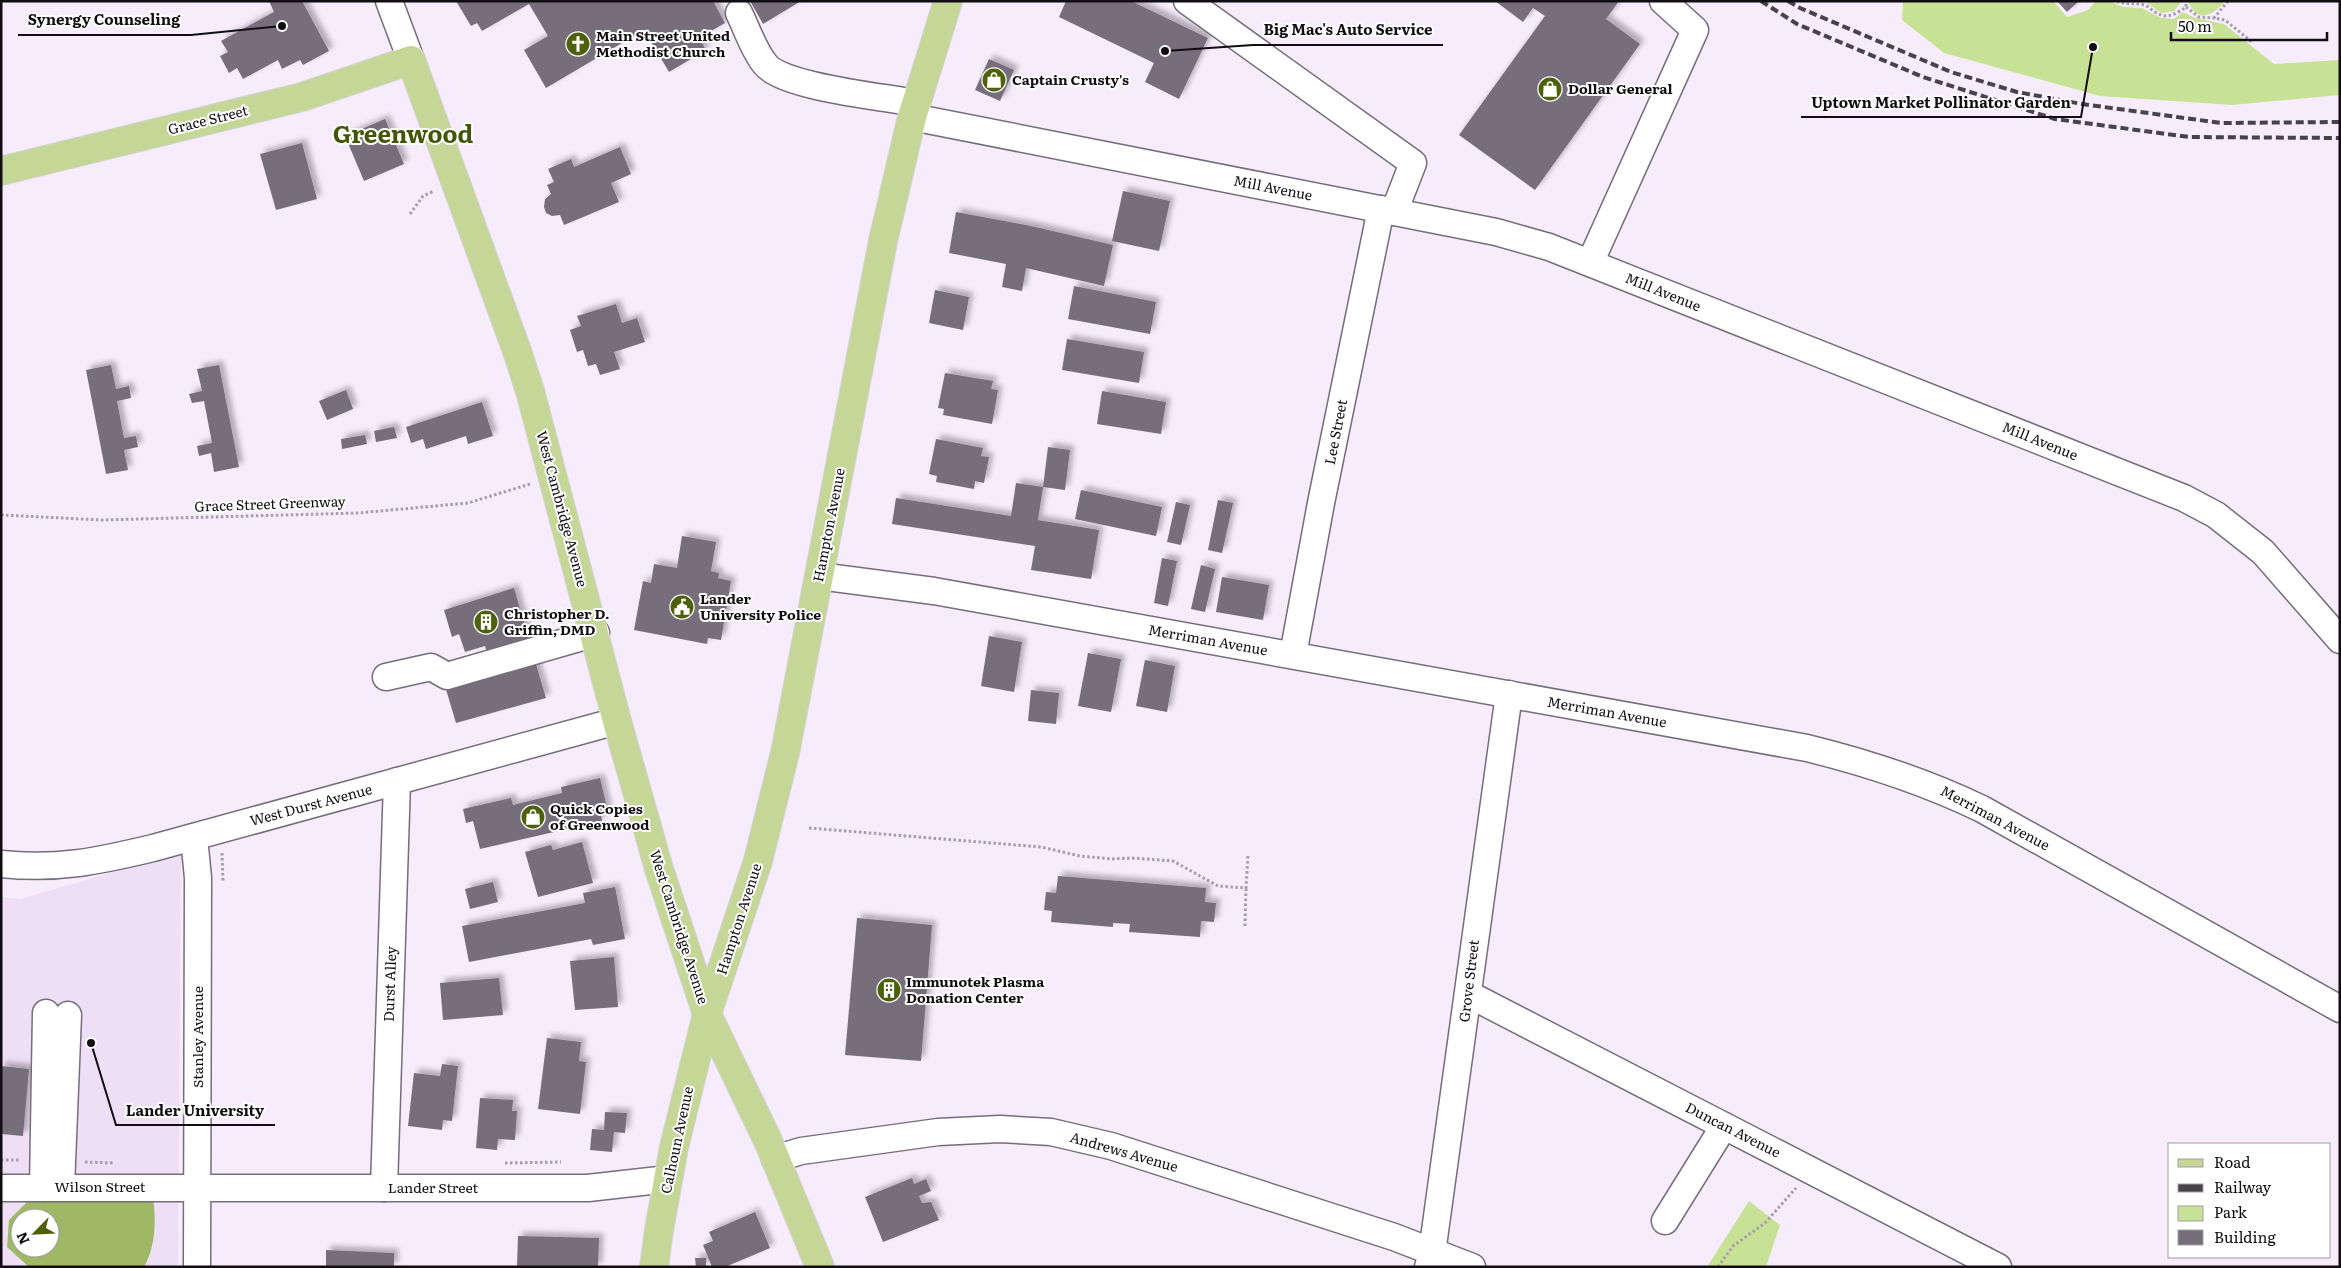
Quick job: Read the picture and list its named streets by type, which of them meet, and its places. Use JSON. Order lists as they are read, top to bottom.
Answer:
{
  "streets": {
    "main road": [
      "Grace Street",
      "West Cambridge Avenue",
      "Hampton Avenue",
      "Calhoun Avenue"
    ],
    "street": [
      "Mill Avenue",
      "Lee Street",
      "Merriman Avenue",
      "West Durst Avenue",
      "Grove Street",
      "Durst Alley",
      "Stanley Avenue",
      "Duncan Avenue",
      "Andrews Avenue",
      "Wilson Street",
      "Lander Street"
    ],
    "path": ["Grace Street Greenway"]
  },
  "crossings": [
    ["Grace Street", "West Cambridge Avenue"],
    ["Mill Avenue", "Lee Street"],
    ["Mill Avenue", "Hampton Avenue"],
    ["Lee Street", "Merriman Avenue"],
    ["West Cambridge Avenue", "Hampton Avenue"],
    ["West Cambridge Avenue", "West Durst Avenue"],
    ["West Cambridge Avenue", "Calhoun Avenue"],
    ["West Cambridge Avenue", "Andrews Avenue"],
    ["Hampton Avenue", "Merriman Avenue"],
    ["Hampton Avenue", "Calhoun Avenue"],
    ["Merriman Avenue", "Grove Street"],
    ["West Durst Avenue", "Durst Alley"],
    ["West Durst Avenue", "Stanley Avenue"],
    ["Grove Street", "Duncan Avenue"],
    ["Grove Street", "Andrews Avenue"],
    ["Durst Alley", "Lander Street"],
    ["Stanley Avenue", "Wilson Street"],
    ["Stanley Avenue", "Lander Street"],
    ["Calhoun Avenue", "Lander Street"],
    ["Wilson Street", "Lander Street"]
  ],
  "districts": ["Greenwood"],
  "places": {
    "other": [
      "Synergy Counseling",
      "Uptown Market Pollinator Garden",
      "Big Mac's Auto Service",
      "Lander University"
    ],
    "church": ["Main Street United Methodist Church"],
    "shop": ["Captain Crusty's", "Dollar General", "Quick Copies of Greenwood"],
    "public building": ["Lander University Police"],
    "building": ["Christopher D. Griffin, DMD", "Immunotek Plasma Donation Center"]
  },
  "legend": [
    "Road",
    "Railway",
    "Park",
    "Building"
  ],
  "scale_bar": "50 m",
  "north": "bottom left"
}
